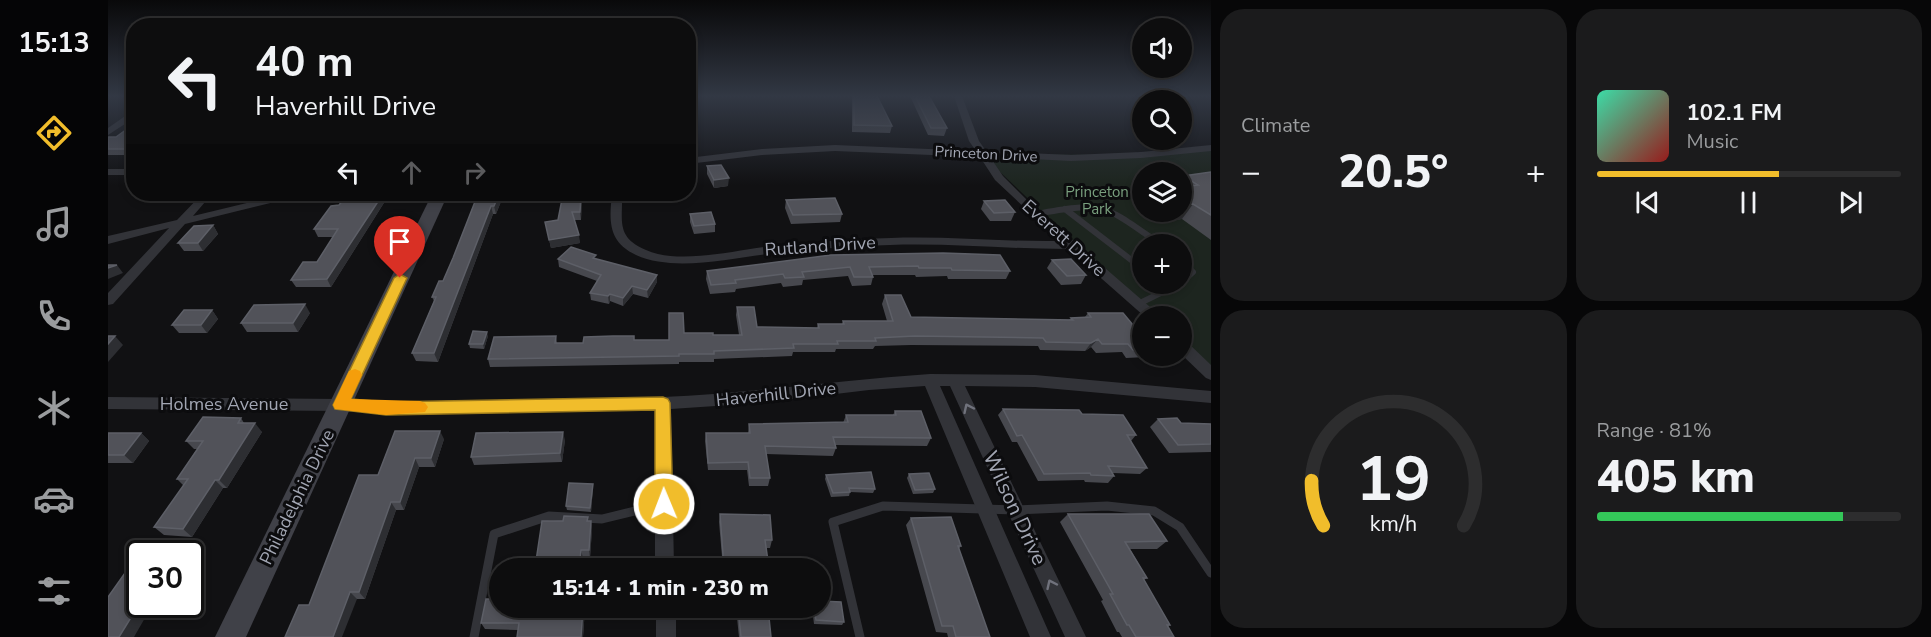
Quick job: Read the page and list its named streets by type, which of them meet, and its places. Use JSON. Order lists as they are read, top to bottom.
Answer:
{
  "streets": {
    "main road": ["Philadelphia Drive"],
    "street": [
      "Princeton Drive",
      "Everett Drive",
      "Rutland Drive",
      "Haverhill Drive",
      "Holmes Avenue",
      "Wilson Drive"
    ]
  },
  "crossings": [
    ["Princeton Drive", "Everett Drive"],
    ["Everett Drive", "Rutland Drive"],
    ["Haverhill Drive", "Holmes Avenue"],
    ["Haverhill Drive", "Philadelphia Drive"],
    ["Haverhill Drive", "Wilson Drive"],
    ["Holmes Avenue", "Philadelphia Drive"]
  ],
  "parks": ["Princeton Park"],
  "page": {
    "tabs": "15:13",
    "tile": [
      "Climate",
      ["Range · 81%", "405 km"]
    ],
    "map_buttons": ["+", "−"],
    "turn": ["40 m", "Haverhill Drive"],
    "song": ["102.1 FM", "Music"],
    "heat": ["−", "20.5°", "+"],
    "limit": "30",
    "trip": "15:14 · 1 min · 230 m",
    "gauge": ["19", "km/h"]
  }
}
